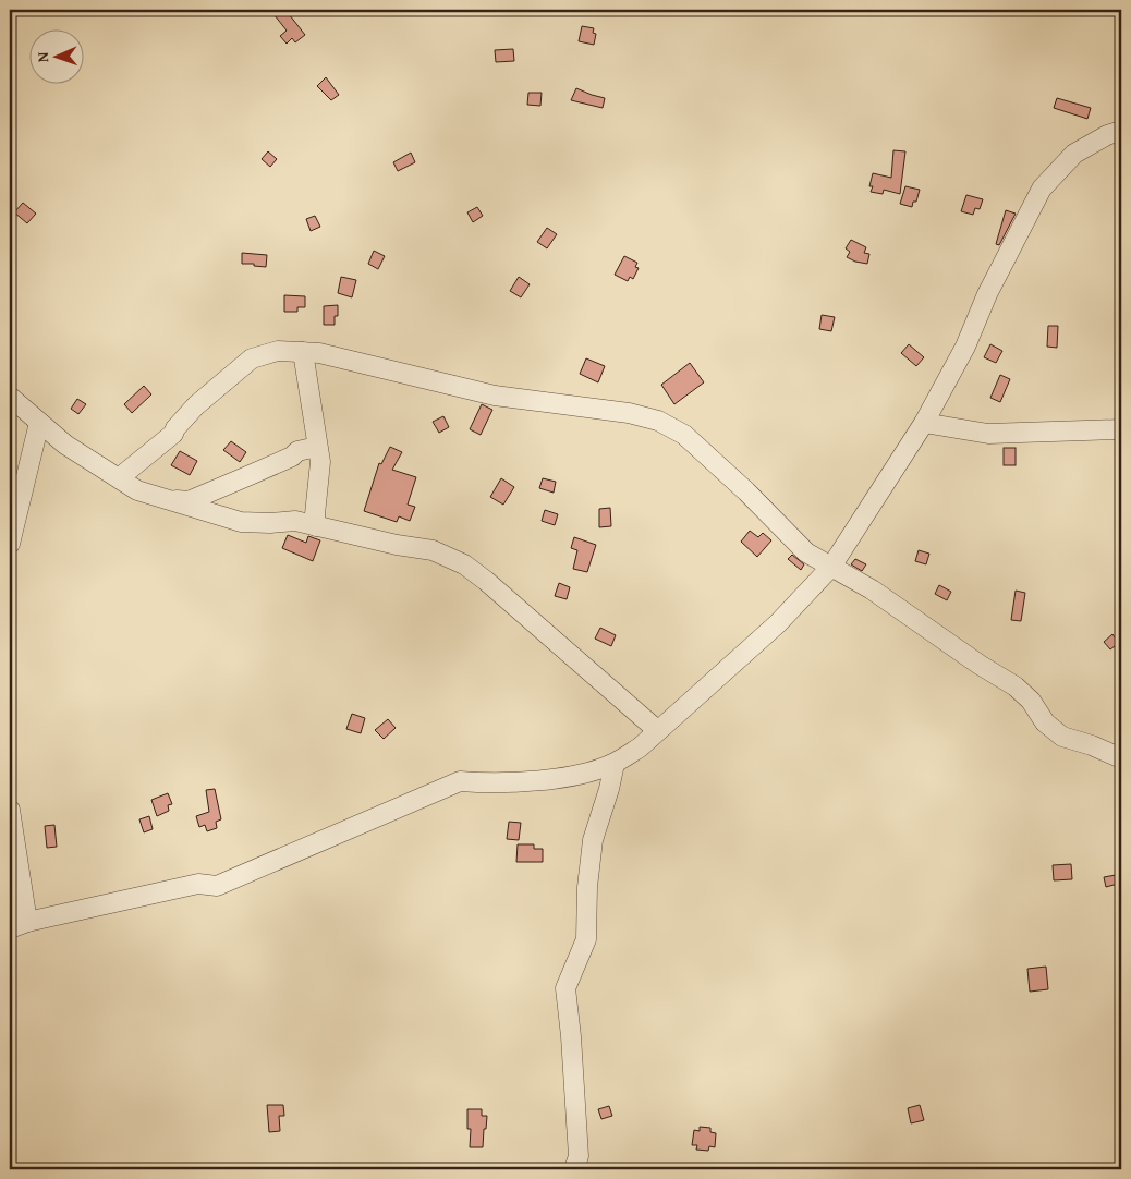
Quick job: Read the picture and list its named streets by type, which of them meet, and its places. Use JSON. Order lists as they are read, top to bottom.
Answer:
{
  "north": "left"
}
